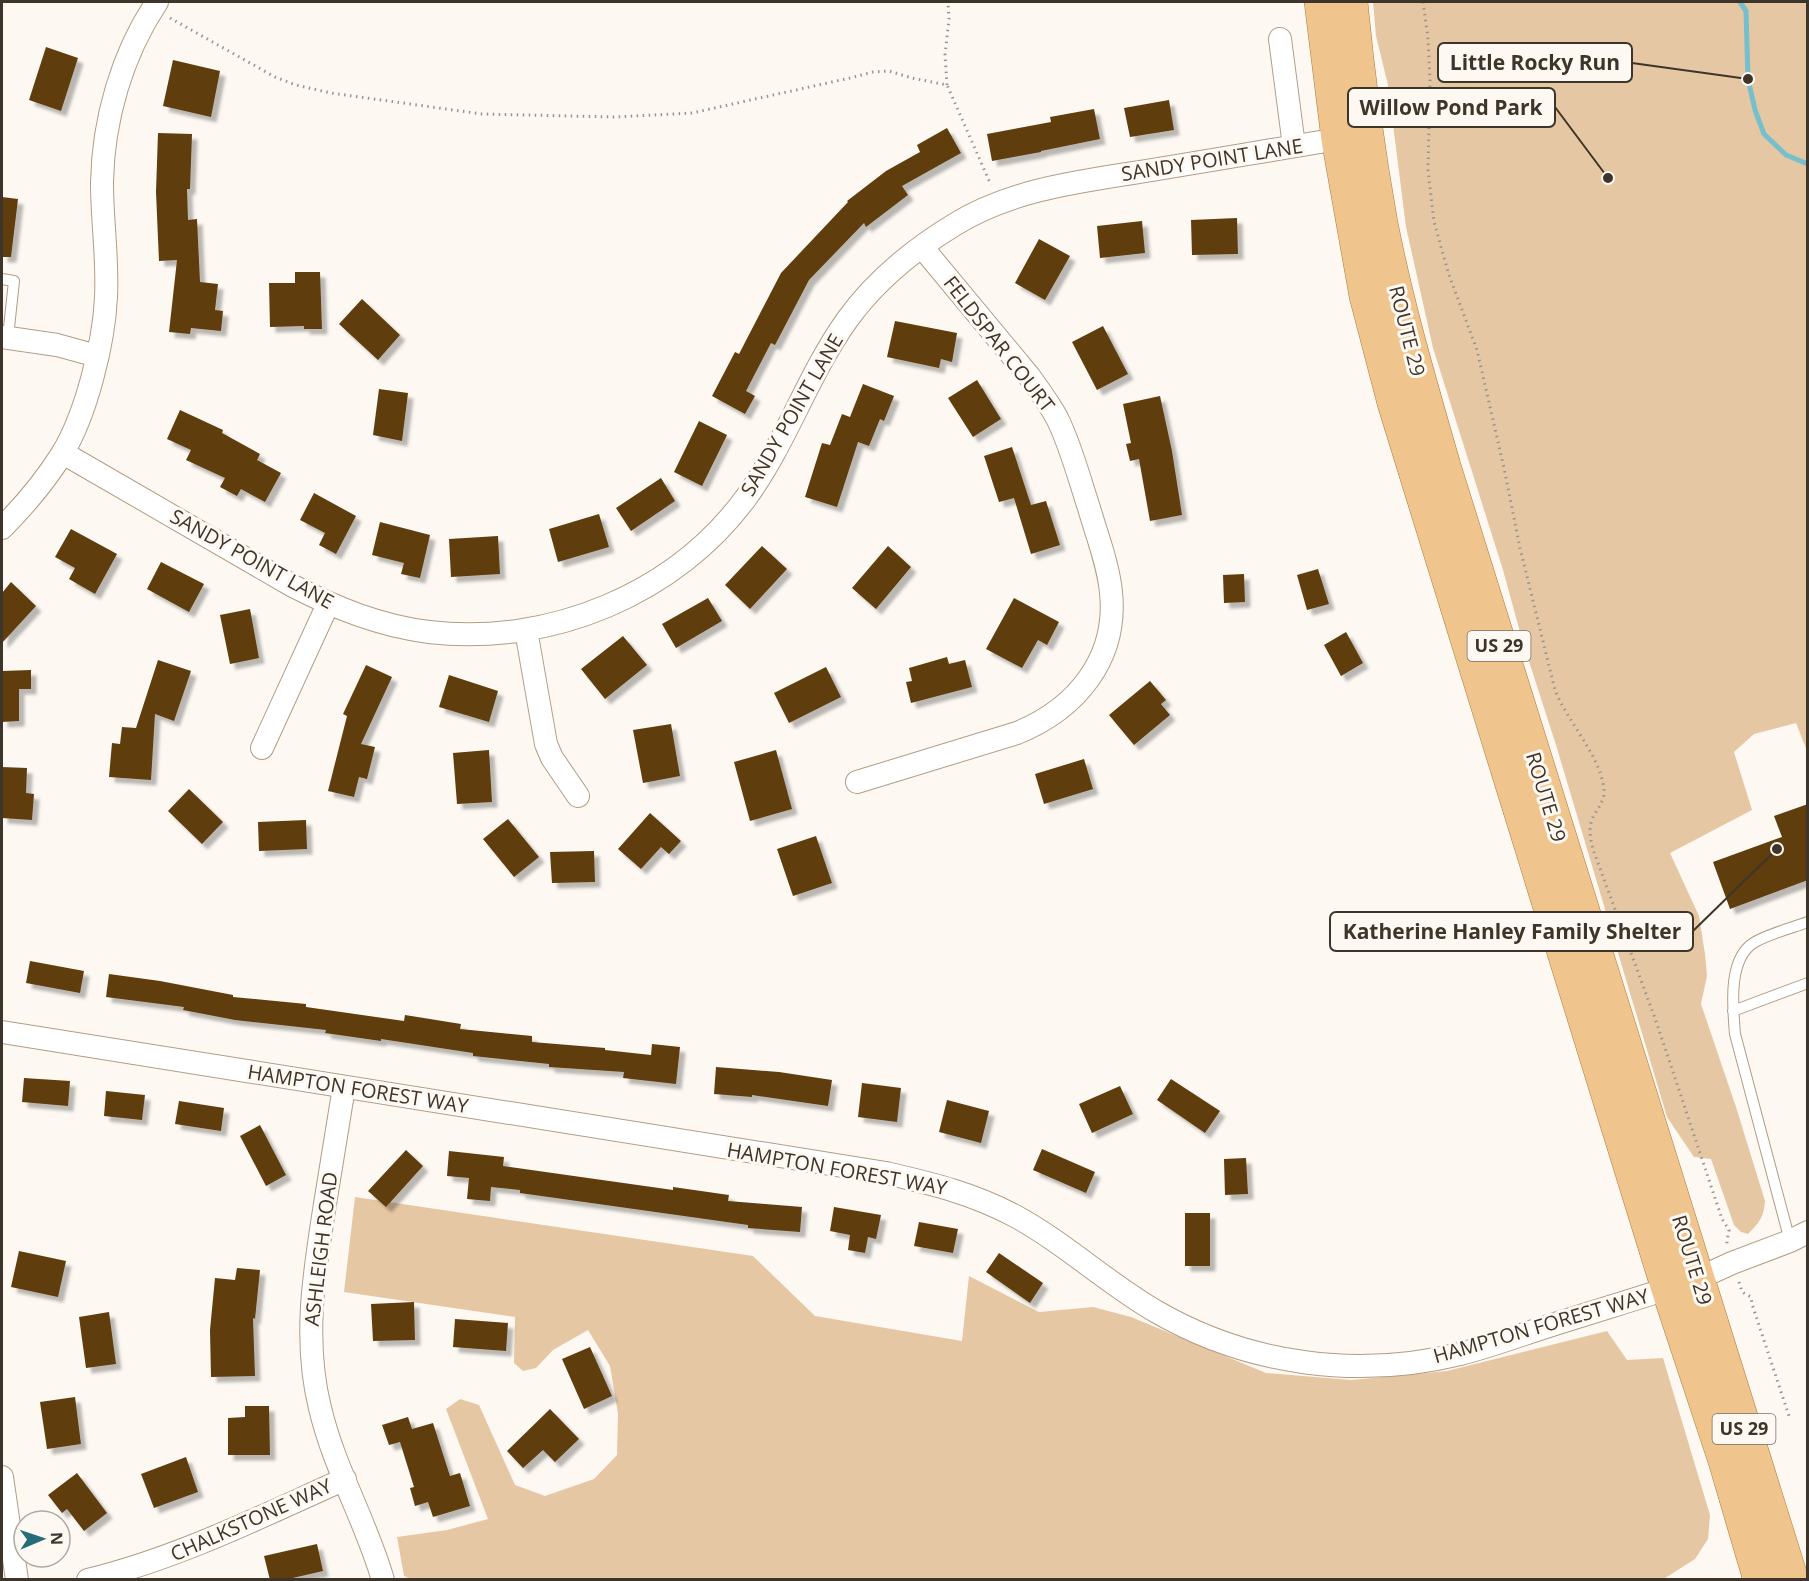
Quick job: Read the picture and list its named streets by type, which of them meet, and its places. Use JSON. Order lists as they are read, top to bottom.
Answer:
{
  "streets": {
    "main road": ["ROUTE 29", "US 29"],
    "street": [
      "SANDY POINT LANE",
      "FELDSPAR COURT",
      "HAMPTON FOREST WAY",
      "ASHLEIGH ROAD",
      "CHALKSTONE WAY"
    ]
  },
  "crossings": [
    ["SANDY POINT LANE", "ROUTE 29"],
    ["SANDY POINT LANE", "FELDSPAR COURT"],
    ["ROUTE 29", "HAMPTON FOREST WAY"],
    ["HAMPTON FOREST WAY", "ASHLEIGH ROAD"],
    ["ASHLEIGH ROAD", "CHALKSTONE WAY"]
  ],
  "places": ["Little Rocky Run", "Willow Pond Park", "Katherine Hanley Family Shelter"],
  "north": "right"
}
